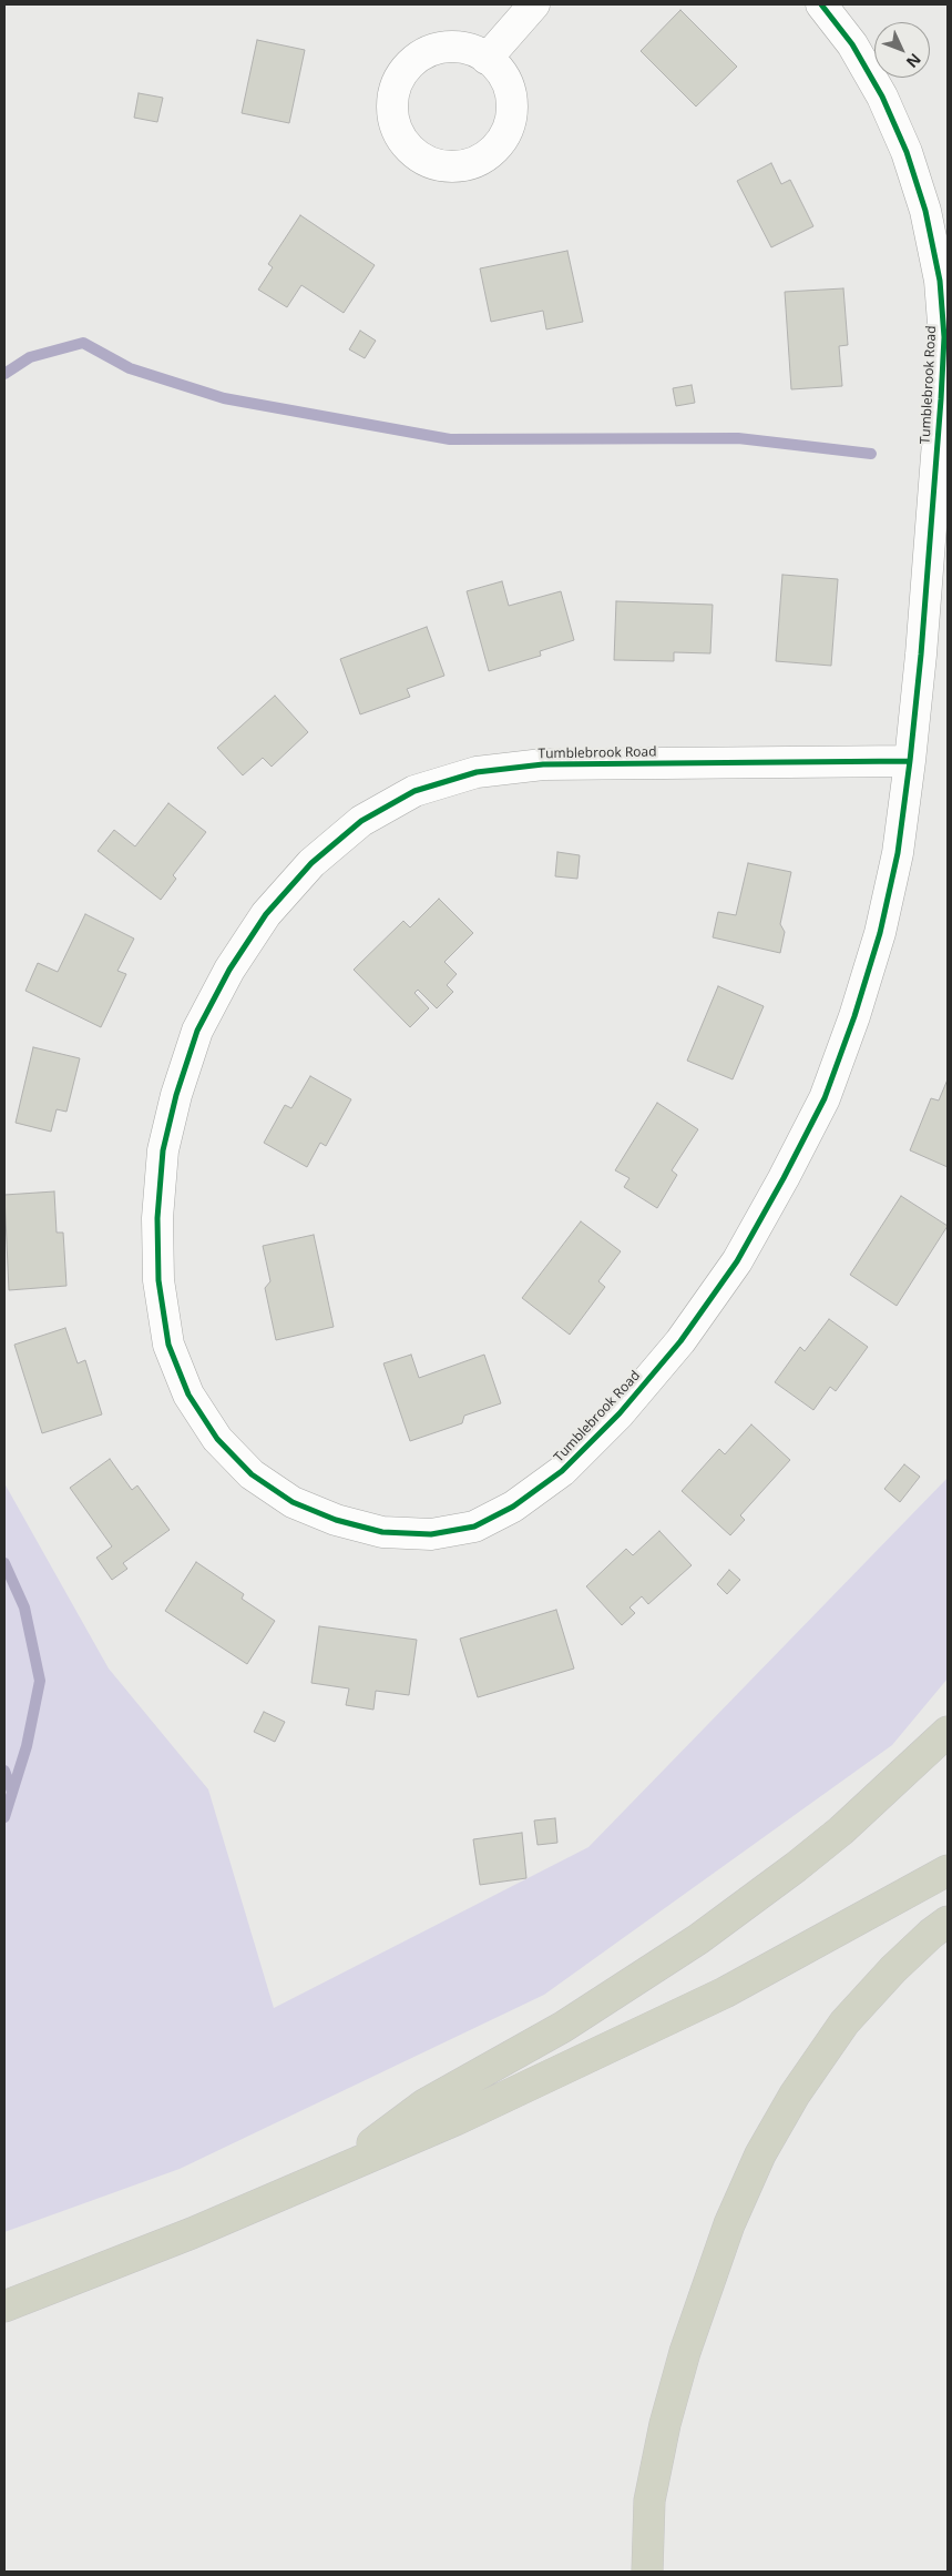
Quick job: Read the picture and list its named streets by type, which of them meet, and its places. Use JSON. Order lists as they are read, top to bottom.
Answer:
{
  "streets": {
    "street": ["Tumblebrook Road"]
  },
  "north": "bottom right"
}
